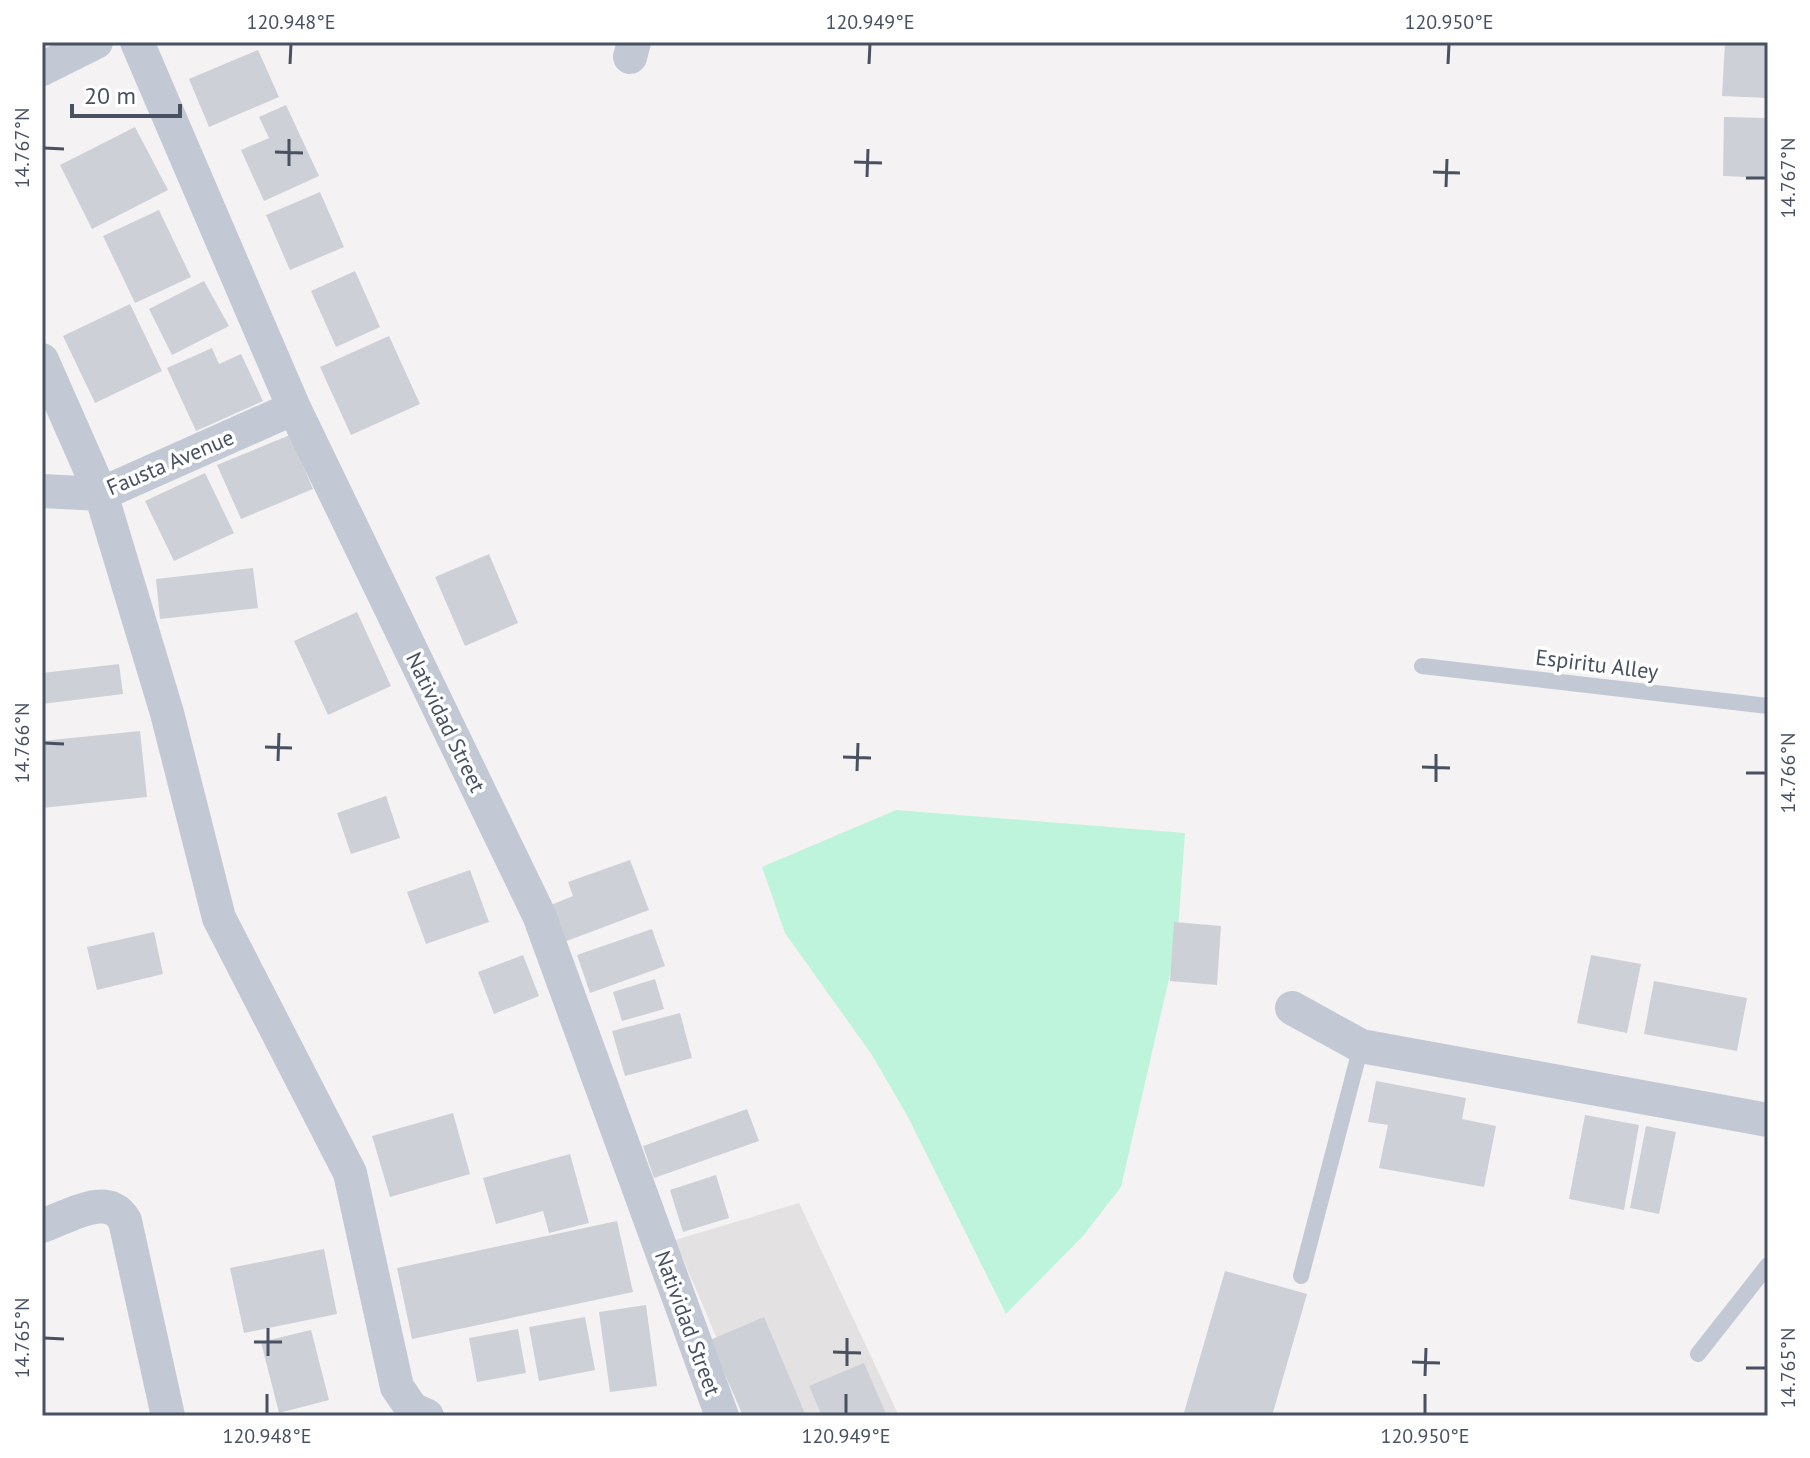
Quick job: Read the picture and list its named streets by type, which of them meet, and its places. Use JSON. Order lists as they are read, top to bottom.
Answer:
{
  "streets": {
    "street": ["Fausta Avenue", "Natividad Street"],
    "lane": ["Espiritu Alley"]
  },
  "crossings": [
    ["Fausta Avenue", "Natividad Street"]
  ],
  "scale_bar": "20 m",
  "coordinates": [
    "120.948°E",
    "120.949°E",
    "120.950°E",
    "14.767°N",
    "14.766°N",
    "14.765°N"
  ]
}
